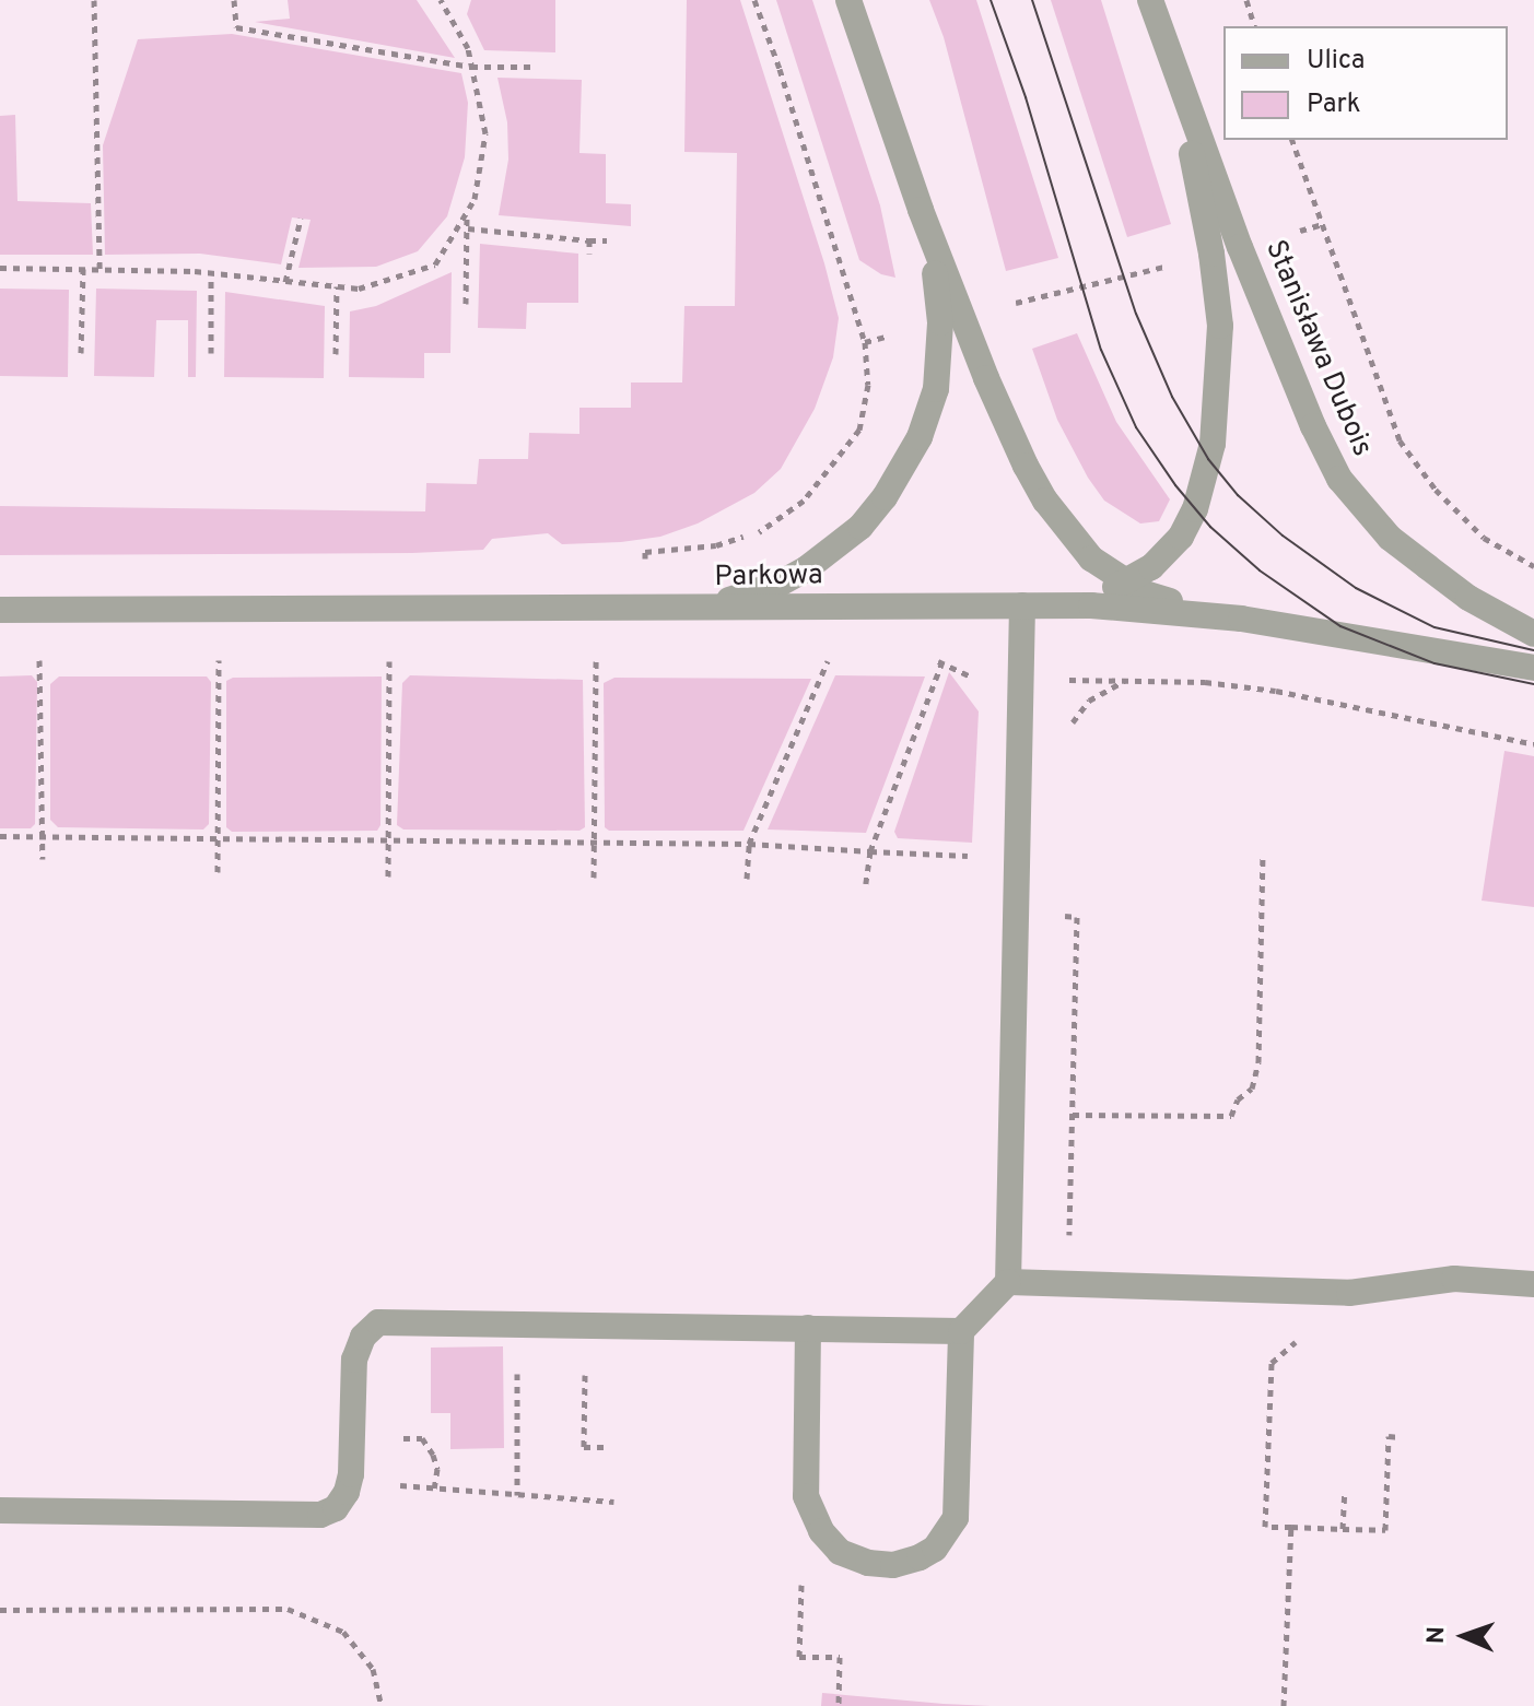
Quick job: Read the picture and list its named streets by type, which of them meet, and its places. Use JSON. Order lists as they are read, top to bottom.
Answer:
{
  "streets": {
    "street": ["Stanisława Dubois", "Parkowa"]
  },
  "crossings": [
    ["Stanisława Dubois", "Parkowa"]
  ],
  "legend": ["Ulica", "Park"],
  "north": "left"
}
